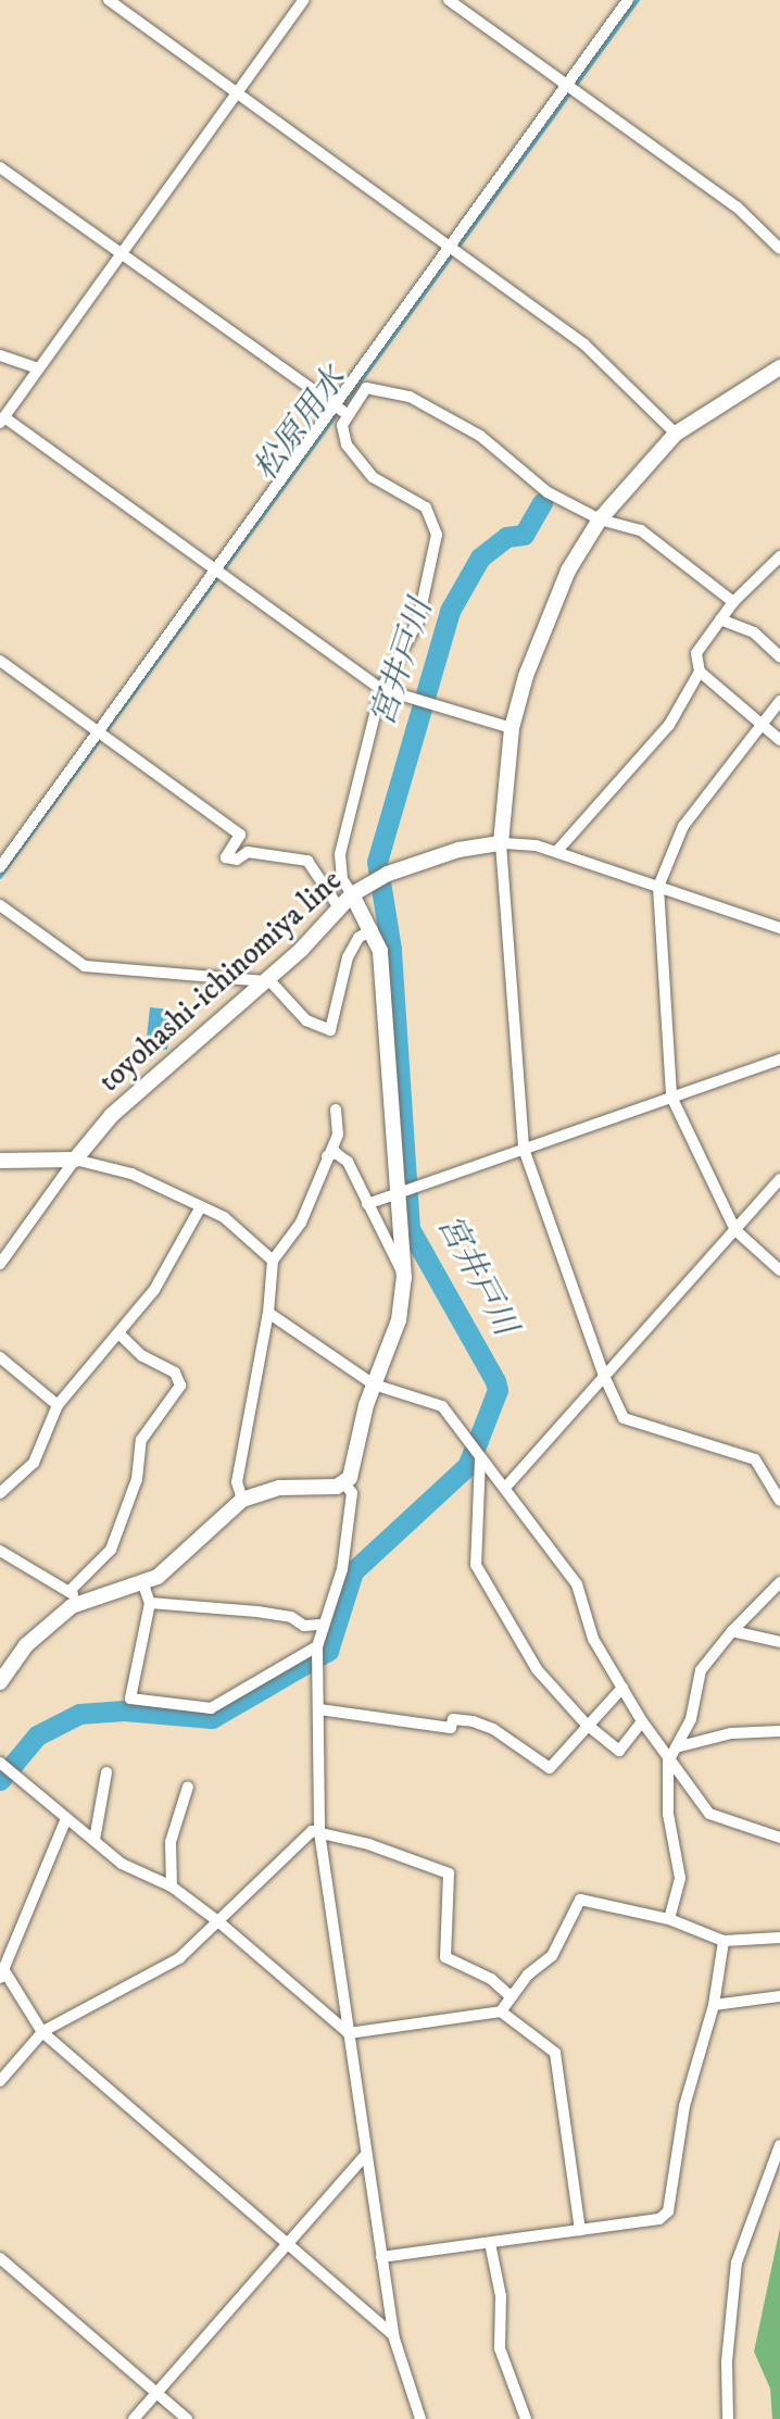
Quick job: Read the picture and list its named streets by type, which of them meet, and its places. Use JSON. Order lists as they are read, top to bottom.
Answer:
{
  "streets": {
    "main road": ["toyohashi-ichinomiya line"]
  },
  "water": ["松原用水", "宮井戸川"]
}
